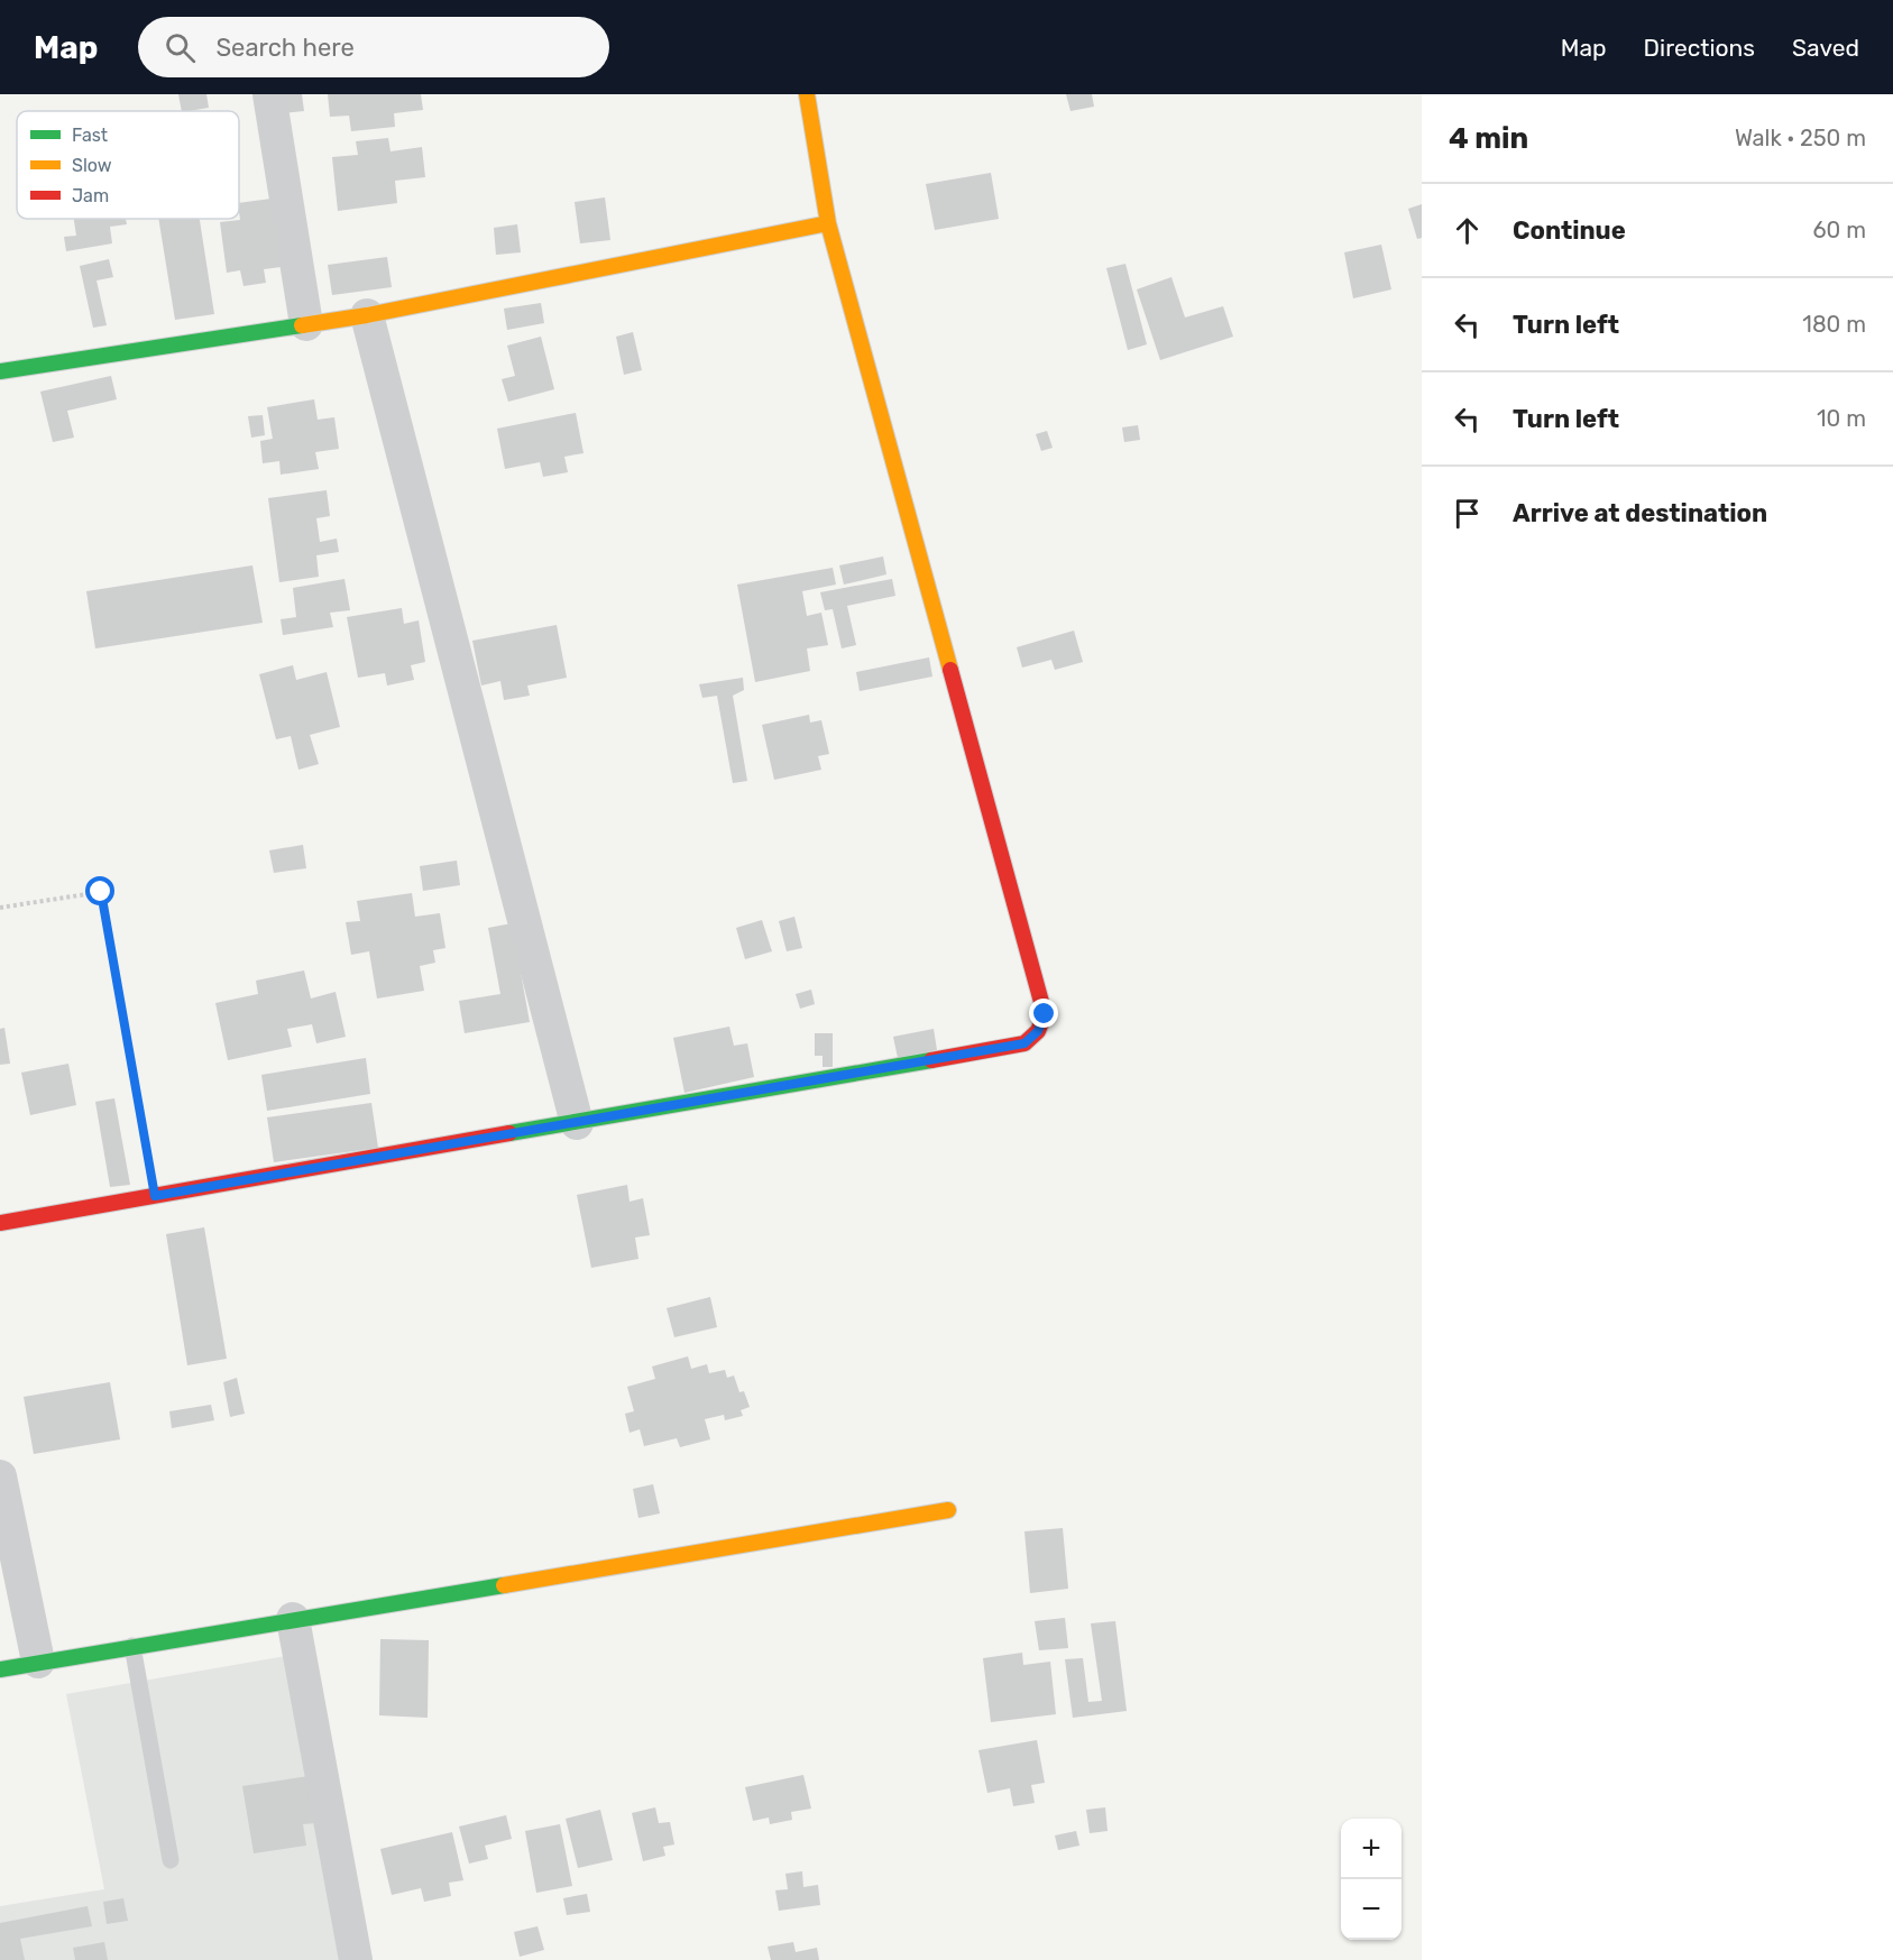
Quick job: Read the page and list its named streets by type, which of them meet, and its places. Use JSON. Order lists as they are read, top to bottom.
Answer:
{
  "legend": ["Fast", "Slow", "Jam"],
  "page": {
    "header": "Map",
    "search": "Search here",
    "nav": ["Map", "Directions", "Saved"],
    "heading": ["4 min", "Walk · 250 m"],
    "list": [
      ["Continue", "60 m"],
      ["Turn left", "180 m"],
      ["Turn left", "10 m"],
      "Arrive at destination"
    ],
    "map_buttons": ["+", "−"]
  }
}
